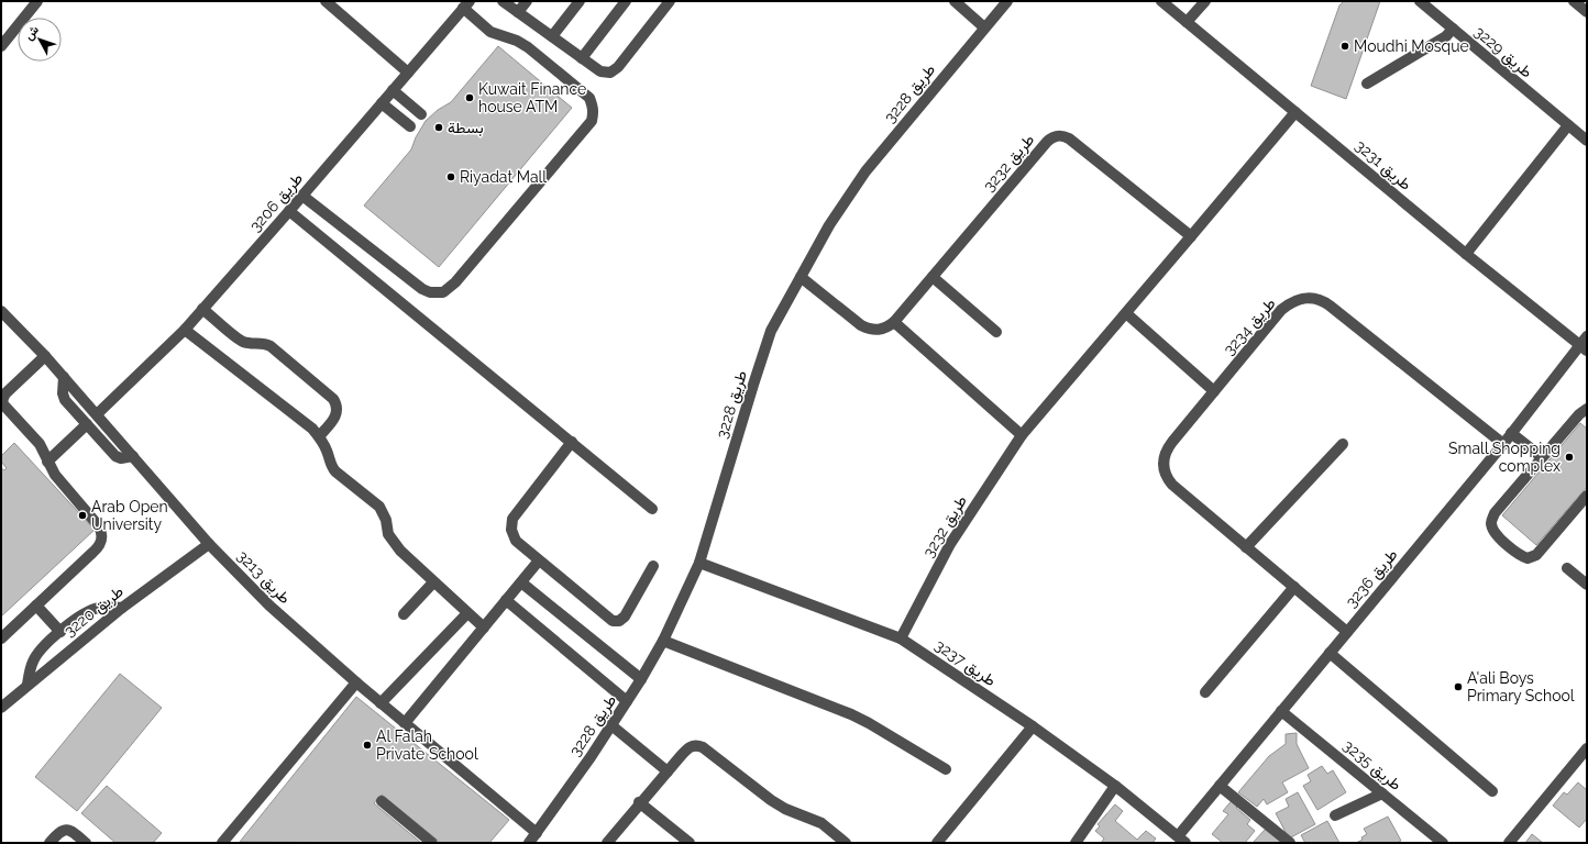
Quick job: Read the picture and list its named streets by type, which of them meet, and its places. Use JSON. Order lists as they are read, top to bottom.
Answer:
{
  "streets": {
    "street": [
      "طريق 3229",
      "طريق 3228",
      "طريق 3232",
      "طريق 3231",
      "طريق 3206",
      "طريق 3234",
      "طريق 3213",
      "طريق 3236",
      "طريق 3220",
      "طريق 3237",
      "طريق 3235"
    ]
  },
  "crossings": [
    ["طريق 3228", "طريق 3232"],
    ["طريق 3228", "طريق 3213"],
    ["طريق 3228", "طريق 3237"],
    ["طريق 3232", "طريق 3231"],
    ["طريق 3232", "طريق 3237"],
    ["طريق 3231", "طريق 3236"],
    ["طريق 3206", "طريق 3213"],
    ["طريق 3234", "طريق 3236"],
    ["طريق 3213", "طريق 3220"],
    ["طريق 3236", "طريق 3237"],
    ["طريق 3236", "طريق 3235"]
  ],
  "places": [
    "Moudhi Mosque",
    "Kuwait Finance house ATM",
    "بسطة",
    "Riyadat Mall",
    "Small Shopping complex",
    "Arab Open University",
    "A'ali Boys Primary School",
    "Al Falah Private School"
  ],
  "north": "top left"
}
